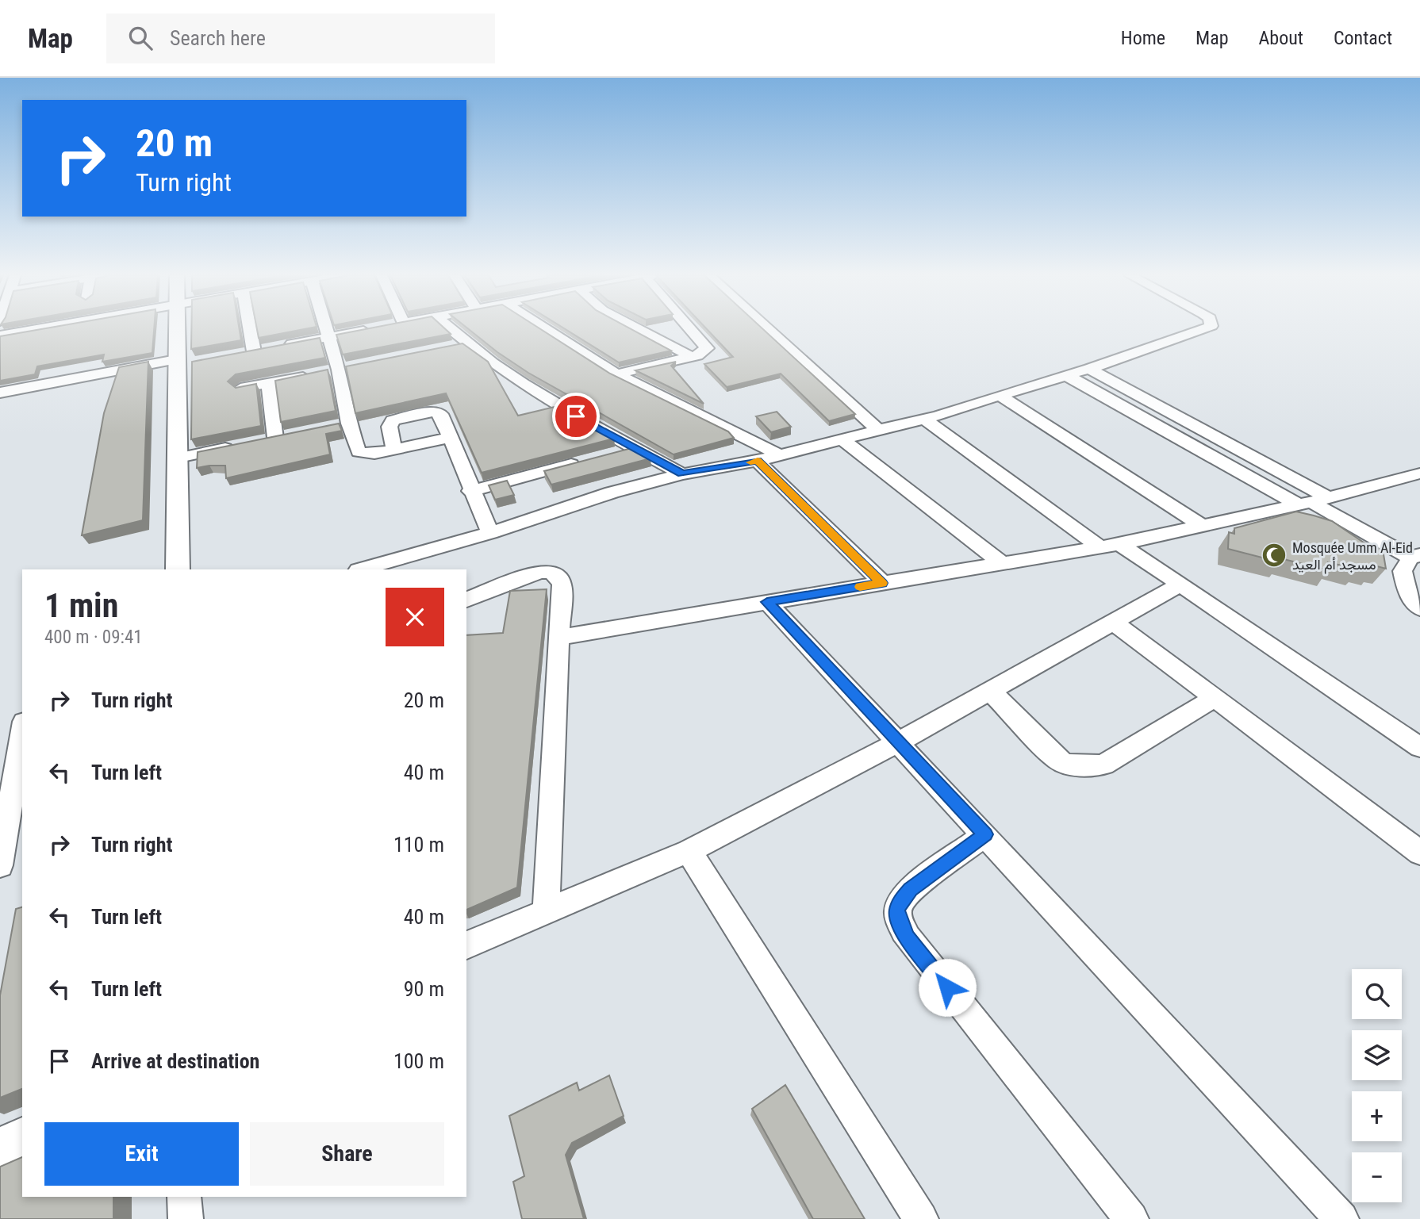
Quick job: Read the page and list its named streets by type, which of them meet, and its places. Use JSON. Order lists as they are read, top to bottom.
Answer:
{
  "places": {
    "mosque": ["Mosquée Umm Al-Eid مسجد أم العيد"]
  },
  "page": {
    "header": "Map",
    "search": "Search here",
    "nav": [
      "Home",
      "Map",
      "About",
      "Contact"
    ],
    "turn": ["20 m", "Turn right"],
    "heading": ["1 min", "400 m · 09:41"],
    "list": [
      {
        "name": "Turn right",
        "value": "20 m"
      },
      {
        "name": "Turn left",
        "value": "40 m"
      },
      {
        "name": "Turn right",
        "value": "110 m"
      },
      {
        "name": "Turn left",
        "value": "40 m"
      },
      {
        "name": "Turn left",
        "value": "90 m"
      },
      {
        "name": "Arrive at destination",
        "value": "100 m"
      }
    ],
    "map_buttons": ["+", "−"],
    "buttons": ["Exit", "Share"]
  }
}
